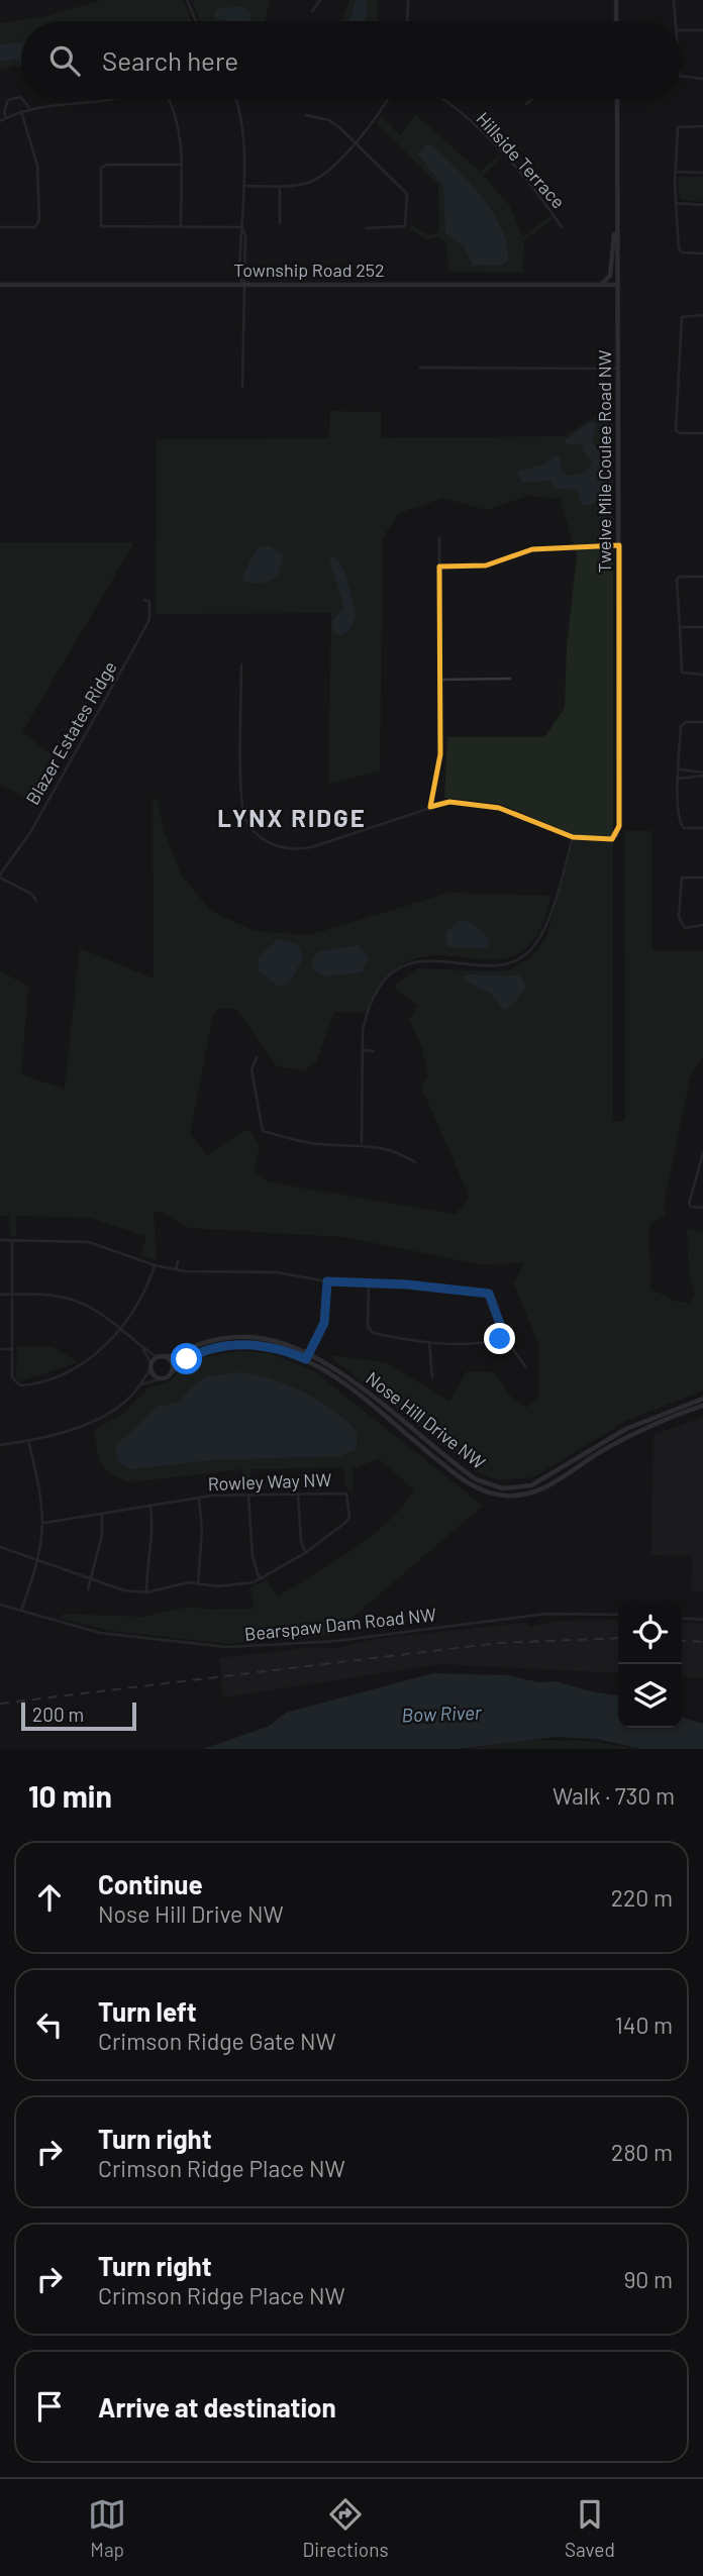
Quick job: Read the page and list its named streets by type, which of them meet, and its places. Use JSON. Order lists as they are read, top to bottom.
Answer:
{
  "streets": {
    "street": [
      "Hillside Terrace",
      "Township Road 252",
      "Twelve Mile Coulee Road NW",
      "Blazer Estates Ridge",
      "Nose Hill Drive NW",
      "Rowley Way NW",
      "Bearspaw Dam Road NW"
    ]
  },
  "crossings": [
    ["Township Road 252", "Twelve Mile Coulee Road NW"]
  ],
  "districts": ["LYNX RIDGE"],
  "water": ["Bow River"],
  "scale_bar": "200 m",
  "page": {
    "search": "Search here",
    "scale": "200 m",
    "heading": ["10 min", "Walk · 730 m"],
    "list": [
      ["Continue", "Nose Hill Drive NW", "220 m"],
      ["Turn left", "Crimson Ridge Gate NW", "140 m"],
      ["Turn right", "Crimson Ridge Place NW", "280 m"],
      ["Turn right", "Crimson Ridge Place NW", "90 m"],
      "Arrive at destination"
    ],
    "nav": ["Map", "Directions", "Saved"]
  }
}
